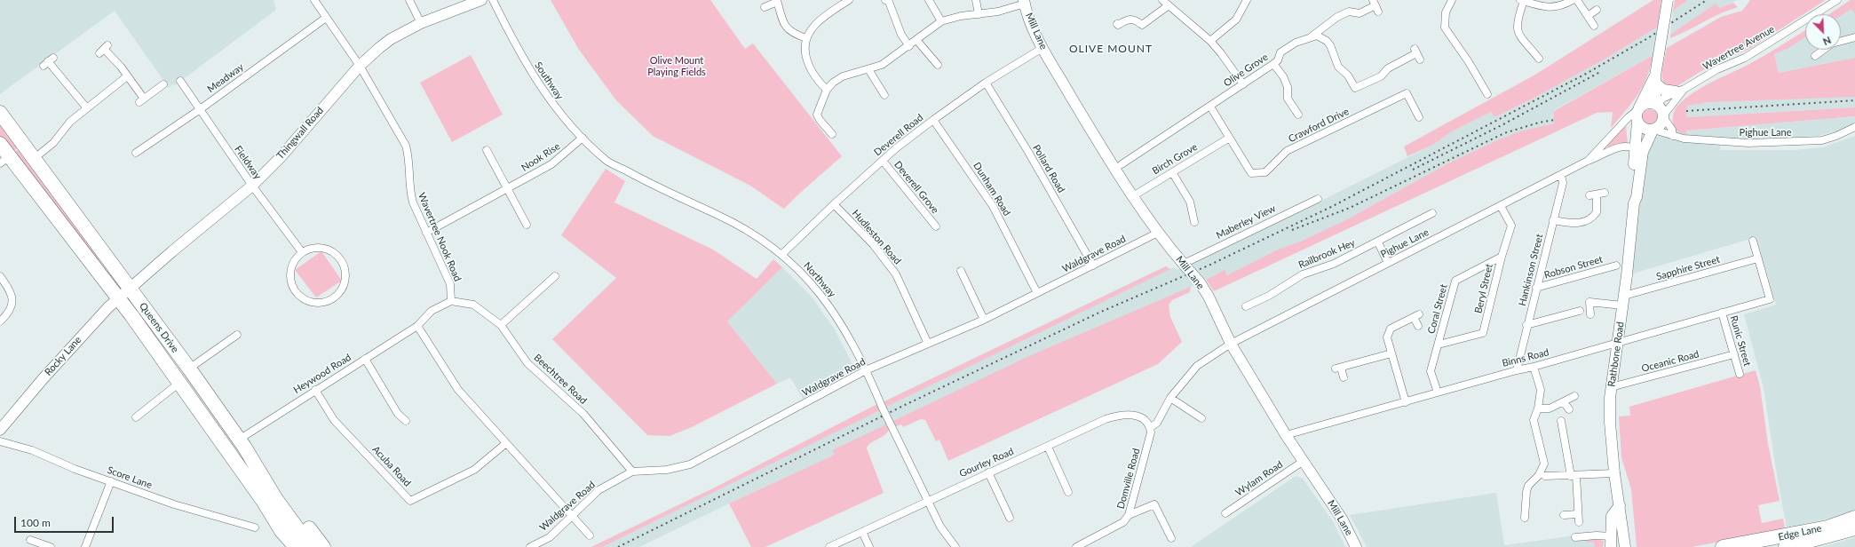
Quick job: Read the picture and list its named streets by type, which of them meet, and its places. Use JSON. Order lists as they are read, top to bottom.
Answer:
{
  "streets": {
    "highway": ["Queens Drive", "Edge Lane"],
    "street": [
      "Mill Lane",
      "Wavertree Avenue",
      "Olive Grove",
      "Meadway",
      "Southway",
      "Crawford Drive",
      "Pighue Lane",
      "Thingwall Road",
      "Deverell Road",
      "Nook Rise",
      "Birch Grove",
      "Fieldway",
      "Pollard Road",
      "Deverell Grove",
      "Dunham Road",
      "Maberley View",
      "Wavertree Nook Road",
      "Hudleston Road",
      "Waldgrave Road",
      "Railbrook Hey",
      "Robson Street",
      "Sapphire Street",
      "Hankinson Street",
      "Northway",
      "Beryl Street",
      "Coral Street",
      "Runic Street",
      "Rathbone Road",
      "Rocky Lane",
      "Binns Road",
      "Oceanic Road",
      "Heywood Road",
      "Beechtree Road",
      "Gourley Road",
      "Acuba Road",
      "Score Lane",
      "Domville Road",
      "Wylam Road"
    ]
  },
  "crossings": [
    ["Mill Lane", "Pighue Lane"],
    ["Mill Lane", "Deverell Road"],
    ["Mill Lane", "Birch Grove"],
    ["Mill Lane", "Maberley View"],
    ["Mill Lane", "Waldgrave Road"],
    ["Mill Lane", "Binns Road"],
    ["Mill Lane", "Wylam Road"],
    ["Wavertree Avenue", "Pighue Lane"],
    ["Wavertree Avenue", "Rathbone Road"],
    ["Olive Grove", "Crawford Drive"],
    ["Meadway", "Fieldway"],
    ["Meadway", "Wavertree Nook Road"],
    ["Southway", "Nook Rise"],
    ["Southway", "Northway"],
    ["Crawford Drive", "Birch Grove"],
    ["Pighue Lane", "Hankinson Street"],
    ["Pighue Lane", "Beryl Street"],
    ["Pighue Lane", "Rathbone Road"],
    ["Pighue Lane", "Gourley Road"],
    ["Pighue Lane", "Domville Road"],
    ["Thingwall Road", "Fieldway"],
    ["Thingwall Road", "Wavertree Nook Road"],
    ["Thingwall Road", "Queens Drive"],
    ["Thingwall Road", "Rocky Lane"],
    ["Deverell Road", "Pollard Road"],
    ["Deverell Road", "Deverell Grove"],
    ["Deverell Road", "Dunham Road"],
    ["Deverell Road", "Hudleston Road"],
    ["Deverell Road", "Northway"],
    ["Nook Rise", "Wavertree Nook Road"],
    ["Pollard Road", "Waldgrave Road"],
    ["Dunham Road", "Waldgrave Road"],
    ["Wavertree Nook Road", "Beechtree Road"],
    ["Hudleston Road", "Waldgrave Road"],
    ["Waldgrave Road", "Northway"],
    ["Waldgrave Road", "Beechtree Road"],
    ["Robson Street", "Hankinson Street"],
    ["Sapphire Street", "Rathbone Road"],
    ["Sapphire Street", "Binns Road"],
    ["Hankinson Street", "Binns Road"],
    ["Northway", "Gourley Road"],
    ["Beryl Street", "Coral Street"],
    ["Coral Street", "Binns Road"],
    ["Queens Drive", "Rocky Lane"],
    ["Queens Drive", "Heywood Road"],
    ["Runic Street", "Binns Road"],
    ["Runic Street", "Oceanic Road"],
    ["Rathbone Road", "Binns Road"],
    ["Rathbone Road", "Oceanic Road"],
    ["Heywood Road", "Acuba Road"],
    ["Gourley Road", "Domville Road"]
  ],
  "districts": ["OLIVE MOUNT"],
  "parks": ["Olive Mount Playing Fields"],
  "scale_bar": "100 m",
  "north": "bottom right"
}
